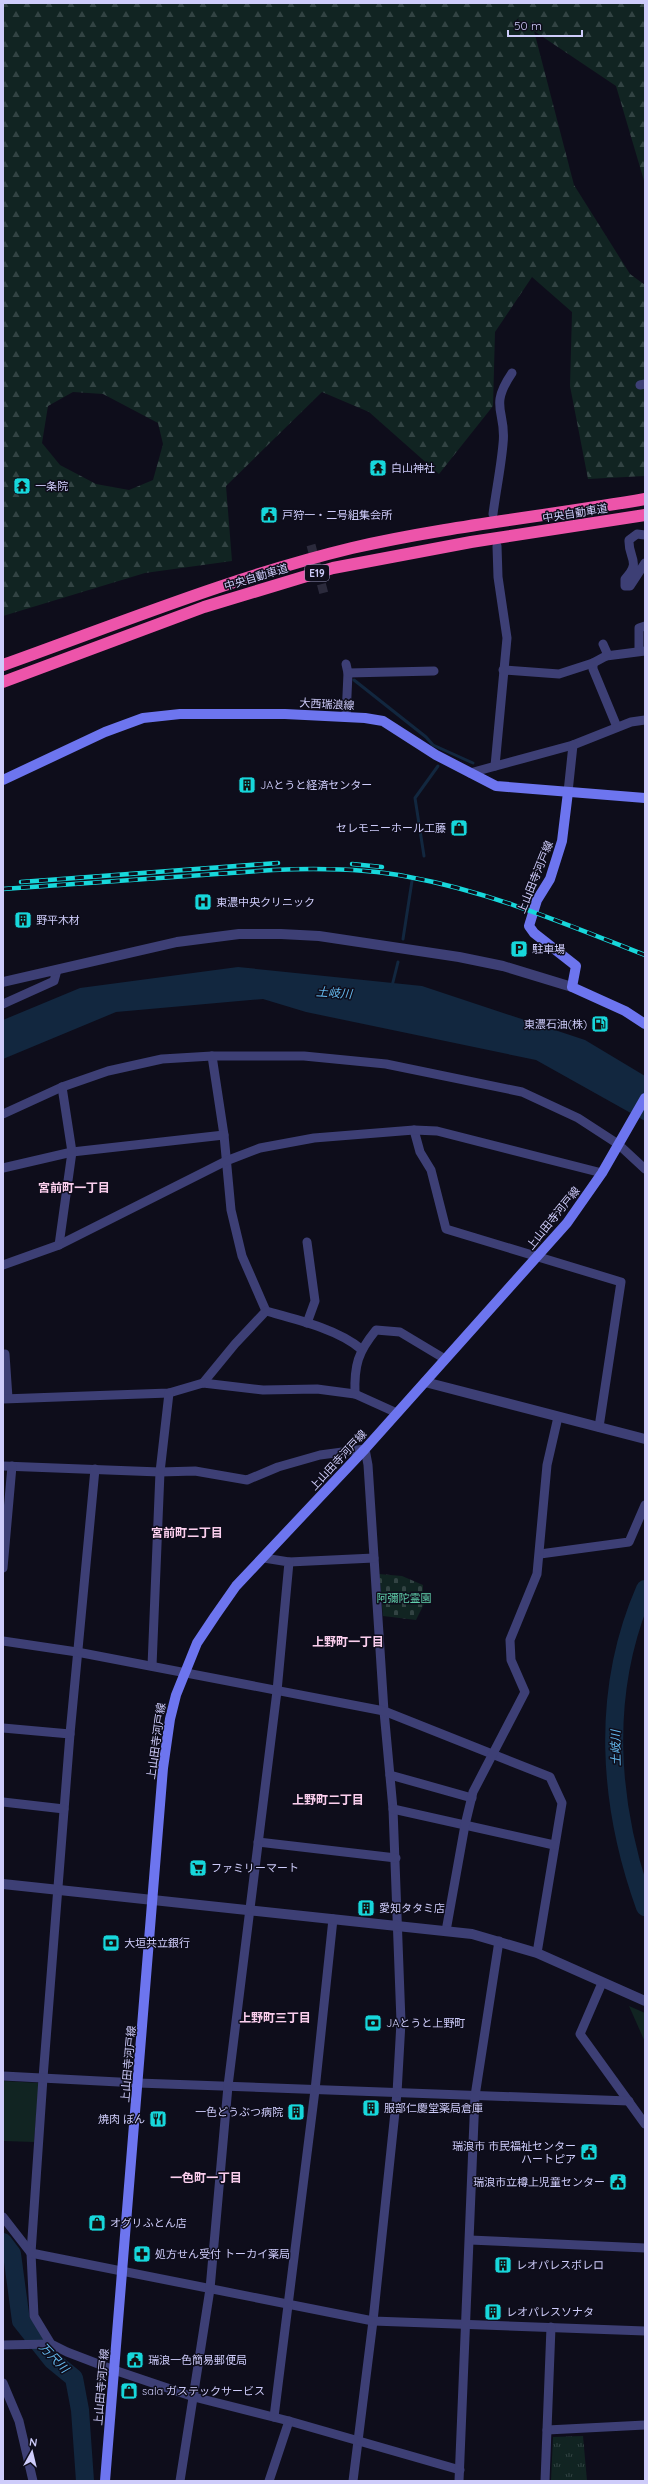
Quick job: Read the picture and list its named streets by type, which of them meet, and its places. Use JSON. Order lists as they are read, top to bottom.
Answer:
{
  "streets": {
    "highway": ["中央自動車道", "E19"],
    "main road": ["大西瑞浪線", "上山田寺河戸線"]
  },
  "crossings": [
    ["大西瑞浪線", "上山田寺河戸線"]
  ],
  "districts": [
    "宮前町一丁目",
    "宮前町二丁目",
    "上野町一丁目",
    "上野町二丁目",
    "上野町三丁目",
    "一色町一丁目"
  ],
  "water": ["土岐川", "万尺川"],
  "parks": ["阿彌陀霊園"],
  "places": {
    "temple": ["白山神社", "一条院"],
    "public building": [
      "戸狩一・二号組集会所",
      "瑞浪市 市民福祉センター ハートピア",
      "瑞浪市立樽上児童センター",
      "瑞浪一色簡易郵便局"
    ],
    "building": [
      "JAとうと経済センター",
      "野平木材",
      "愛知タタミ店",
      "服部仁慶堂薬局倉庫",
      "一色どうぶつ病院",
      "レオパレスボレロ",
      "レオパレスソナタ"
    ],
    "shop": ["セレモニーホール工藤", "オグリふとん店", "sala ガステックサービス"],
    "hospital": ["東濃中央クリニック"],
    "parking": ["駐車場"],
    "fuel station": ["東濃石油(株)"],
    "supermarket": ["ファミリーマート"],
    "bank": ["大垣共立銀行", "JAとうと上野町"],
    "restaurant": ["焼肉 ぼん"],
    "pharmacy": ["処方せん受付 トーカイ薬局"]
  },
  "scale_bar": "50 m",
  "north": "top"
}
